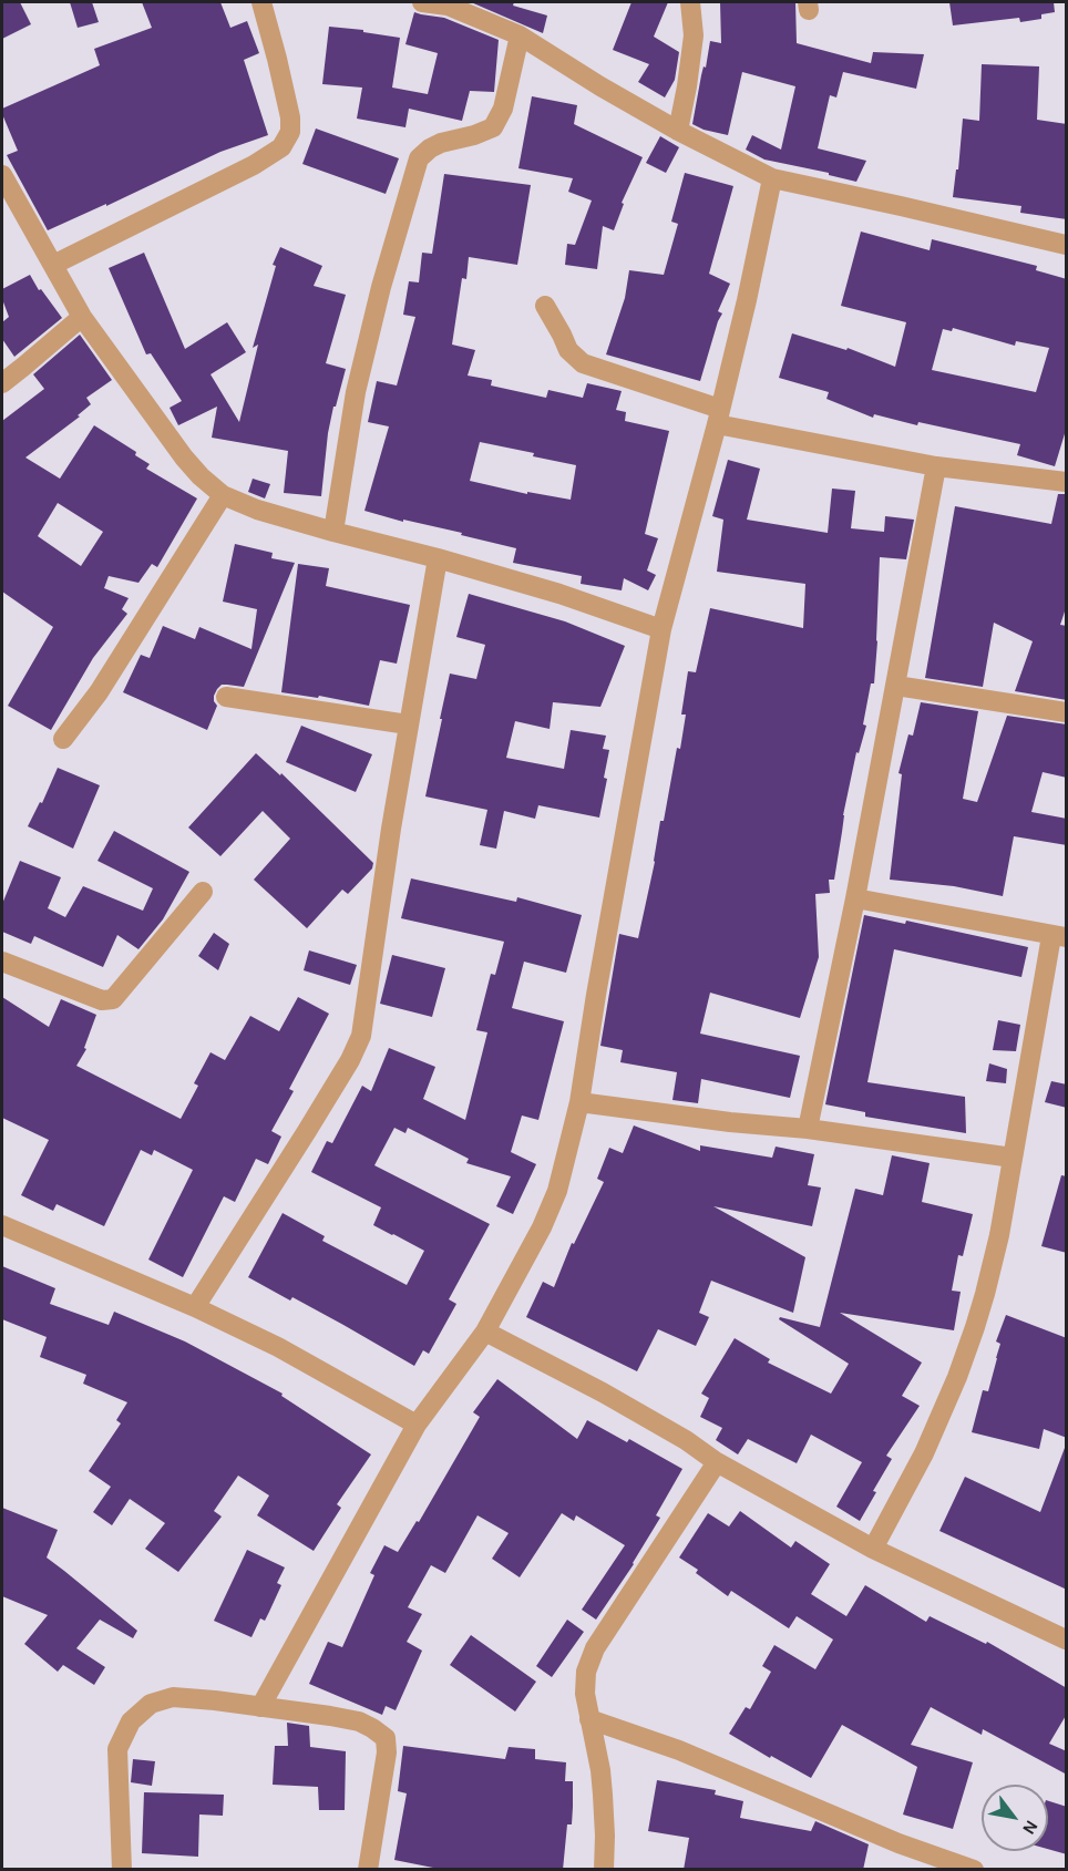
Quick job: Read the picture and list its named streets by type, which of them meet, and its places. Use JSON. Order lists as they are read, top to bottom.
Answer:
{
  "north": "bottom right"
}
